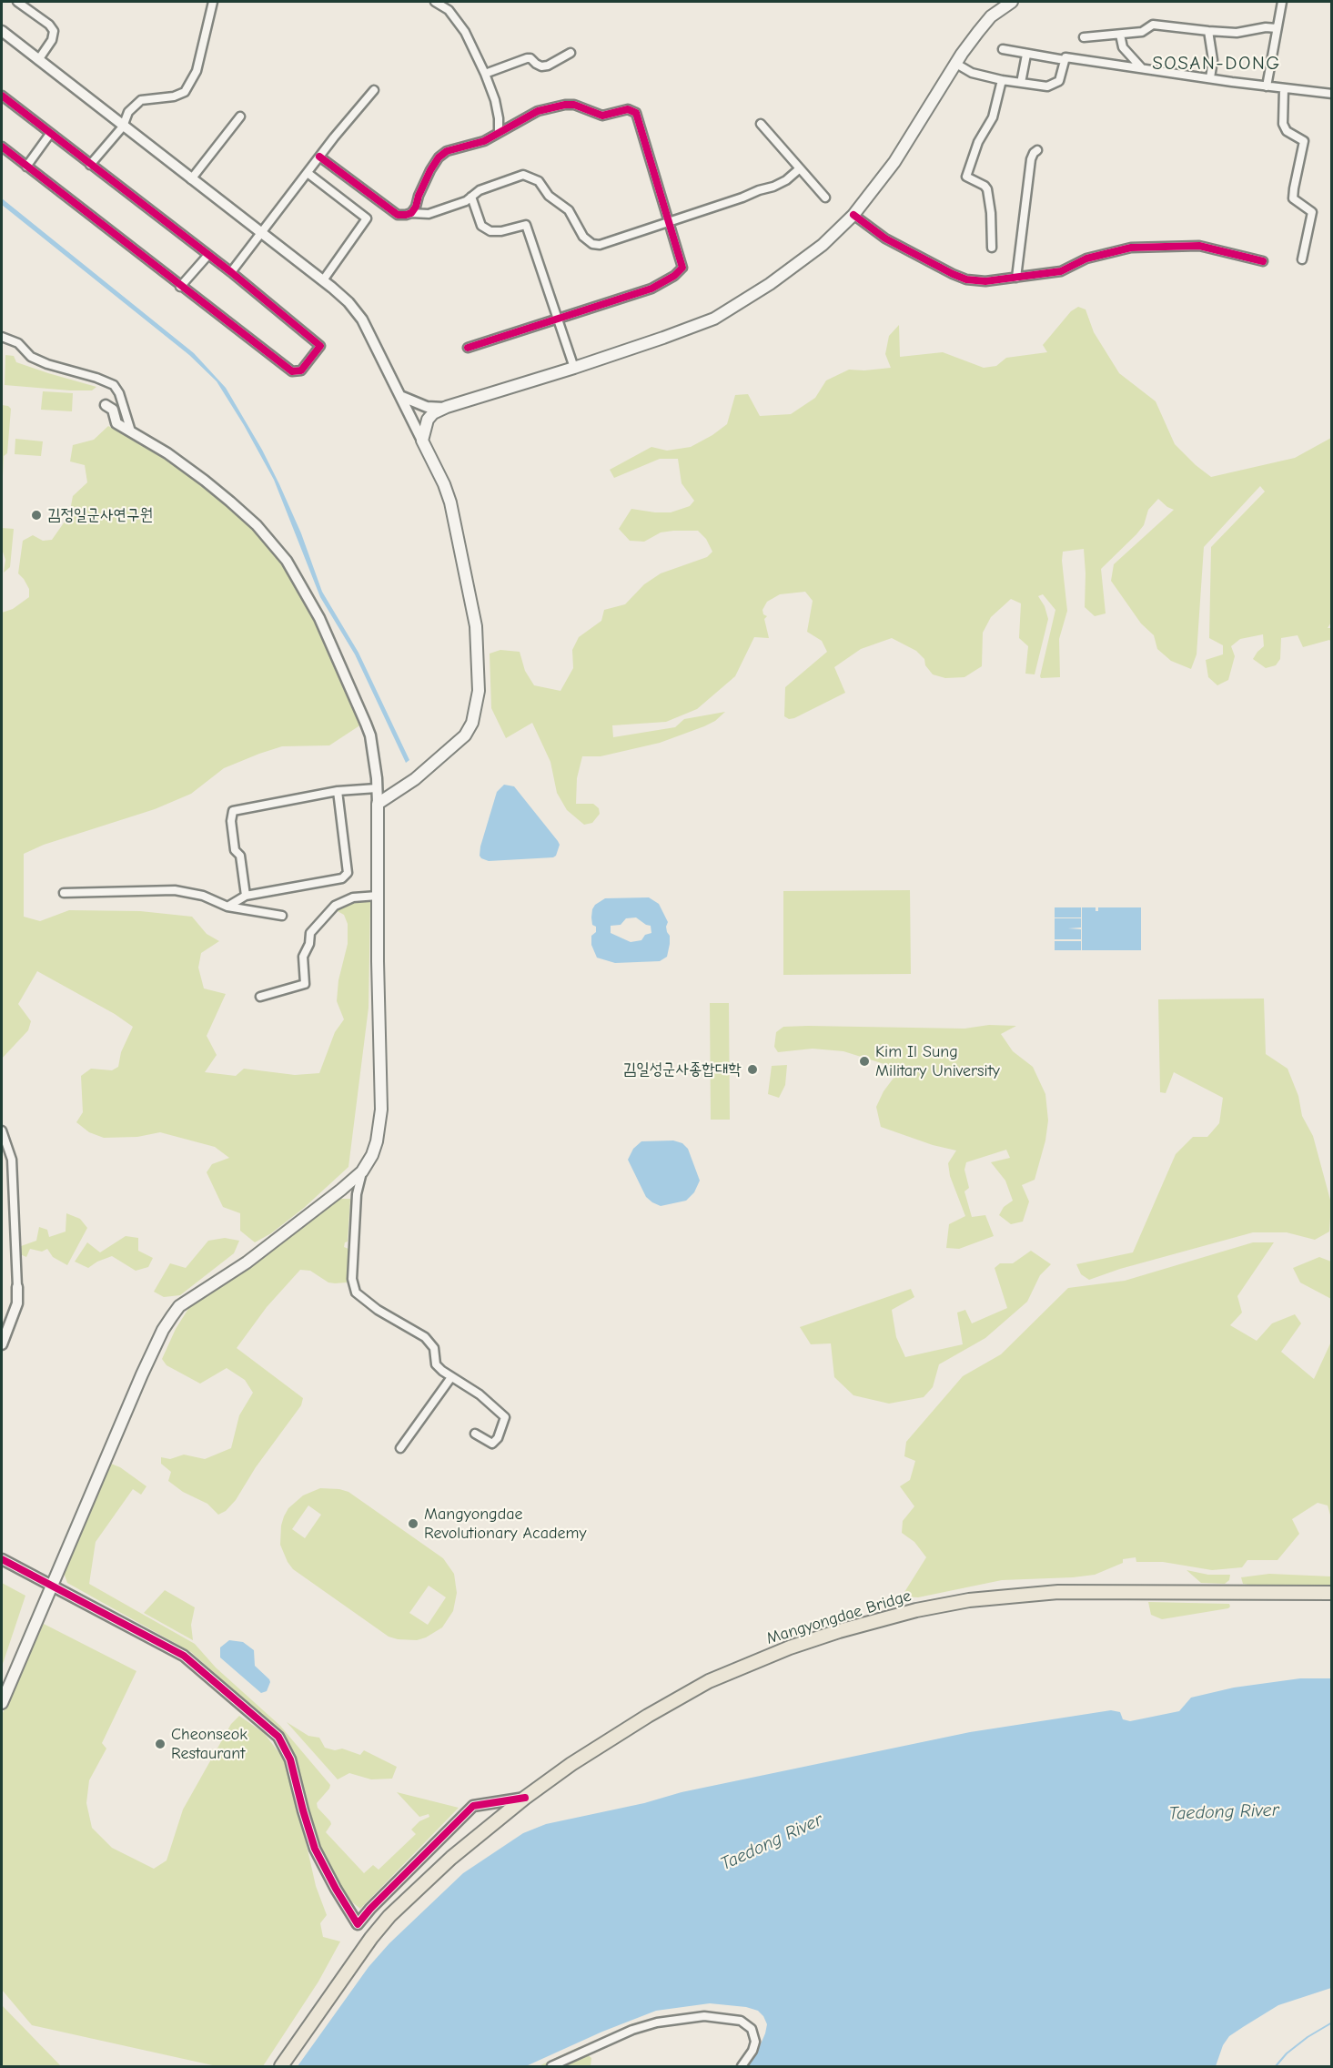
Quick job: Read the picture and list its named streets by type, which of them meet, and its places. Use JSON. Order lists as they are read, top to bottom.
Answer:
{
  "streets": {
    "highway": ["Mangyongdae Bridge"]
  },
  "districts": ["SOSAN-DONG"],
  "water": ["Taedong River"],
  "places": [
    "김정일군사연구원",
    "Kim Il Sung Military University",
    "김일성군사종합대학",
    "Mangyongdae Revolutionary Academy",
    "Cheonseok Restaurant"
  ]
}
